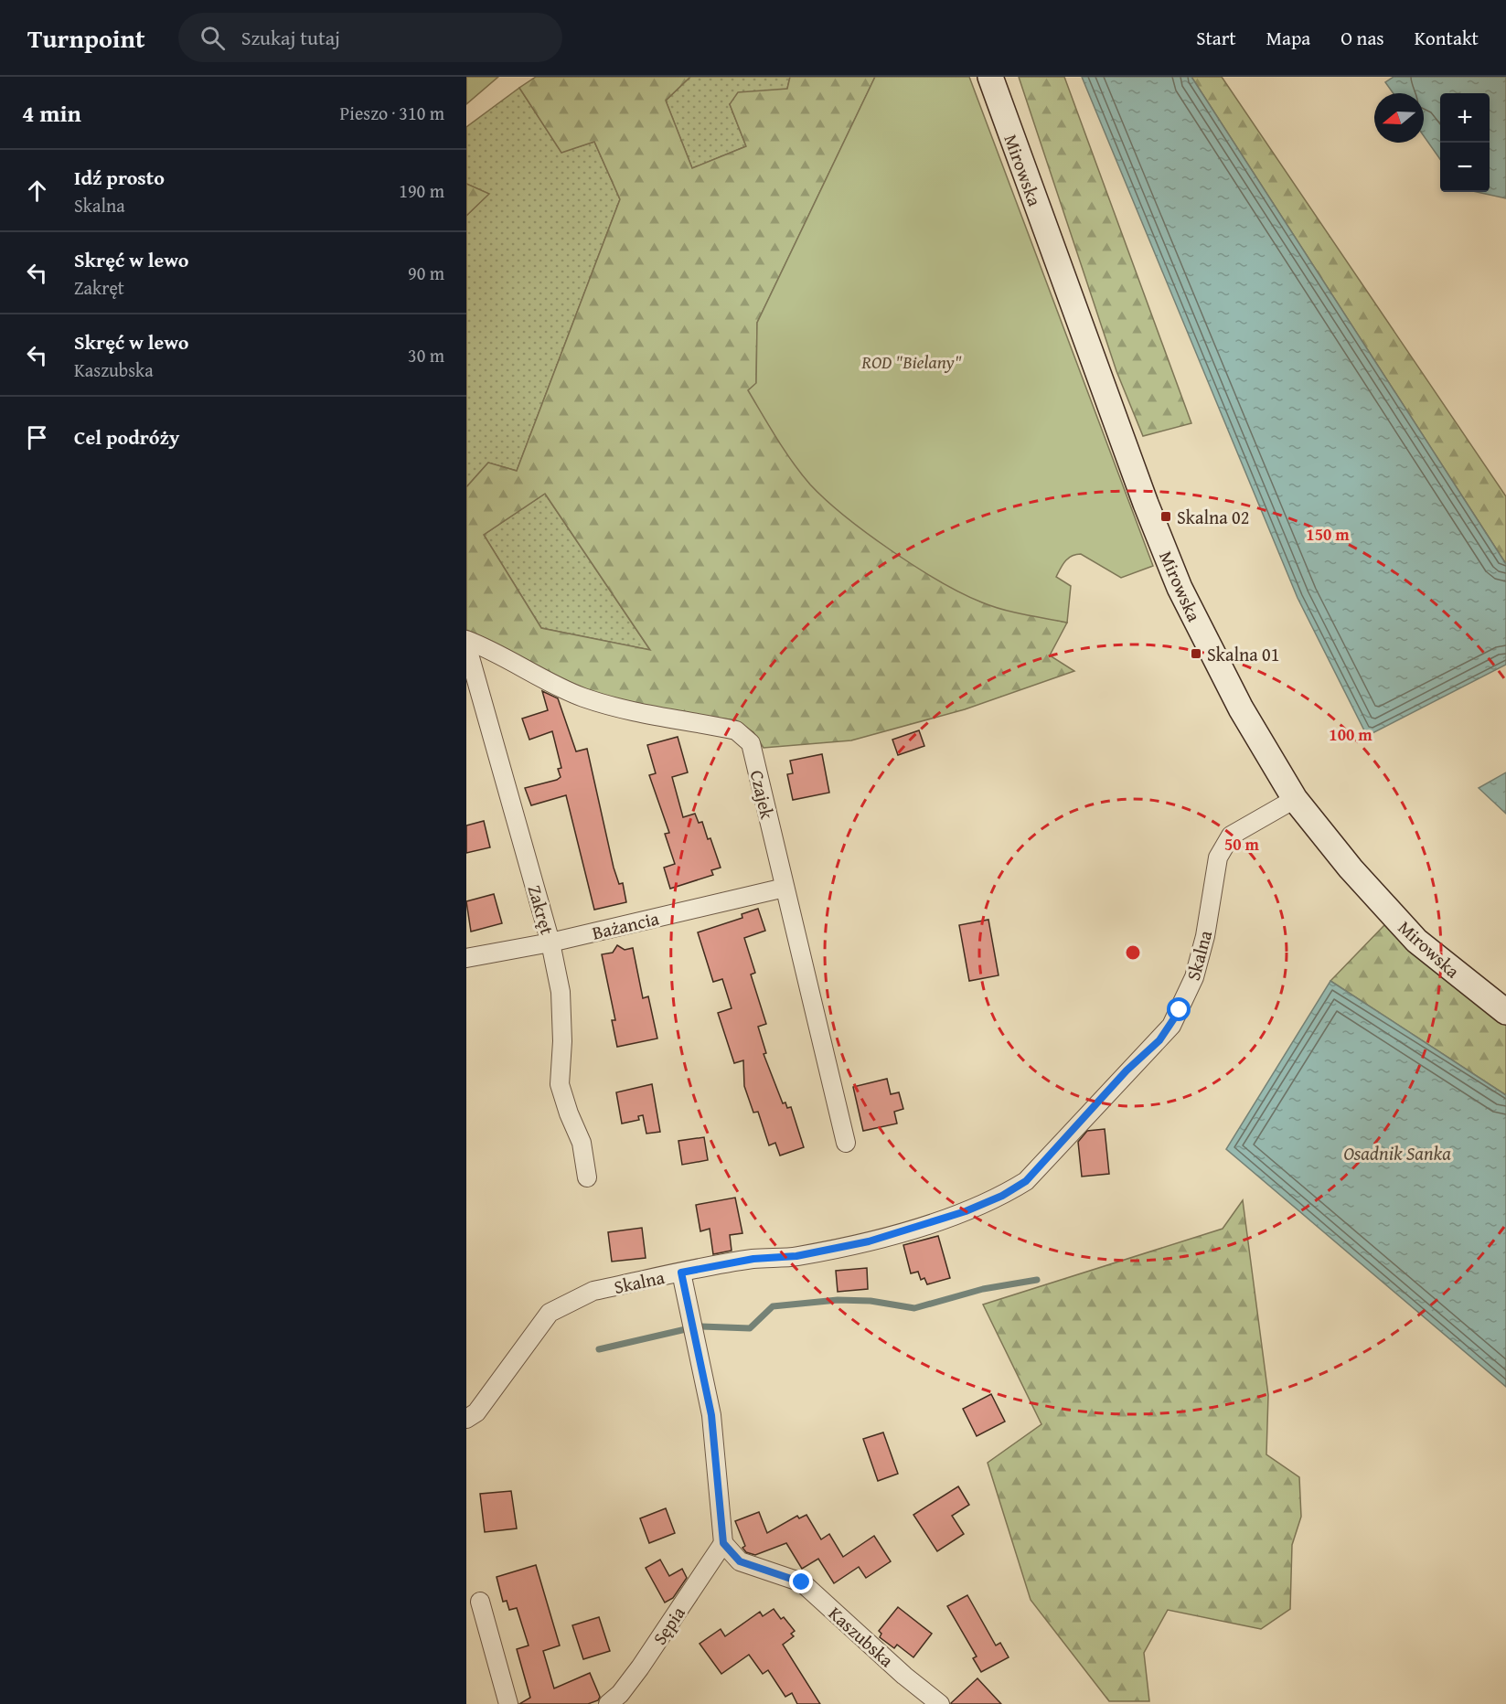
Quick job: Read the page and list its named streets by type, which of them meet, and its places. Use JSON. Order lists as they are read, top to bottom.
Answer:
{
  "streets": {
    "main road": ["Mirowska"],
    "street": [
      "Czajek",
      "Zakręt",
      "Bażancia",
      "Skalna",
      "Sępia",
      "Kaszubska"
    ]
  },
  "crossings": [
    ["Mirowska", "Skalna"],
    ["Czajek", "Bażancia"],
    ["Zakręt", "Bażancia"],
    ["Sępia", "Kaszubska"]
  ],
  "water": ["Osadnik Sanka"],
  "parks": ["ROD \"Bielany\""],
  "places": {
    "transit": ["Skalna 02", "Skalna 01"]
  },
  "north": "left",
  "page": {
    "header": "Turnpoint",
    "search": "Szukaj tutaj",
    "nav": [
      "Start",
      "Mapa",
      "O nas",
      "Kontakt"
    ],
    "heading": ["4 min", "Pieszo · 310 m"],
    "map_buttons": ["+", "−"],
    "list": [
      ["Idź prosto", "Skalna", "190 m"],
      ["Skręć w lewo", "Zakręt", "90 m"],
      ["Skręć w lewo", "Kaszubska", "30 m"],
      "Cel podróży"
    ]
  },
  "rings": ["150 m", "100 m", "50 m"]
}
